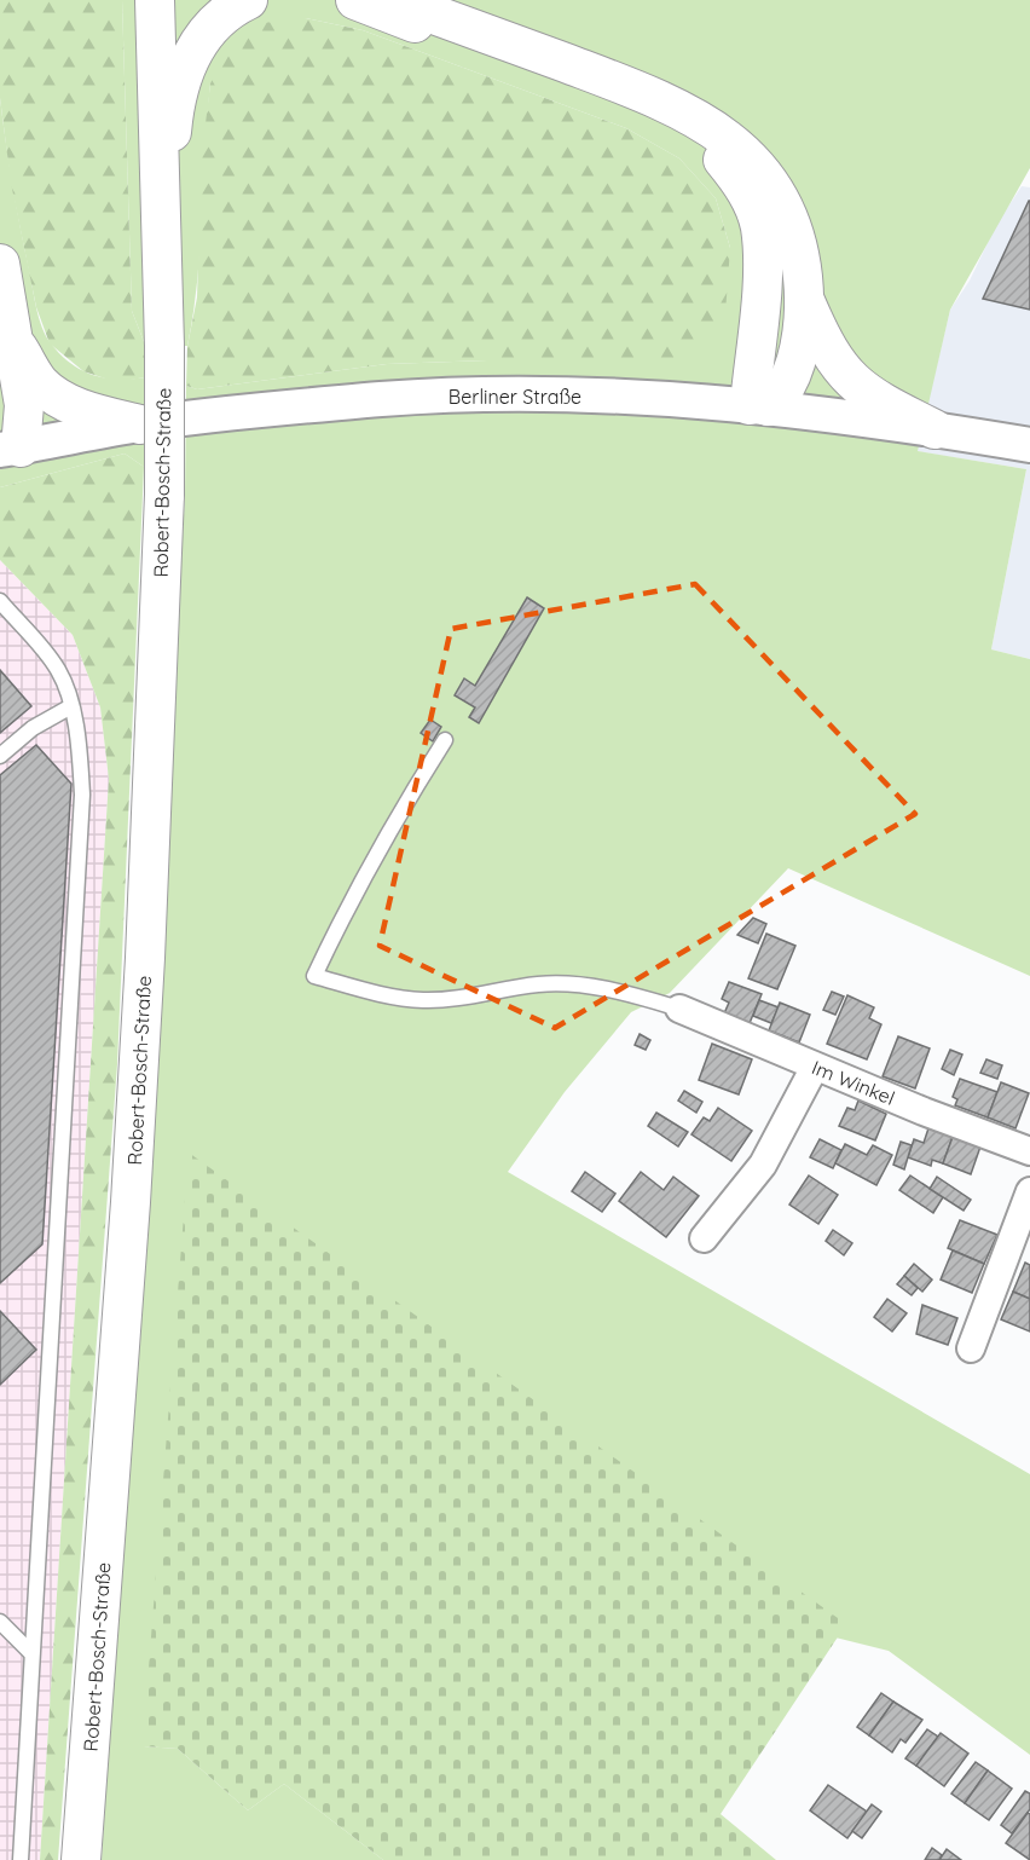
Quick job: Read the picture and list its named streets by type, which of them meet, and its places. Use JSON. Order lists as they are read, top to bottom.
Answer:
{
  "streets": {
    "main road": ["Robert-Bosch-Straße"],
    "street": ["Berliner Straße", "Im Winkel"]
  }
}
